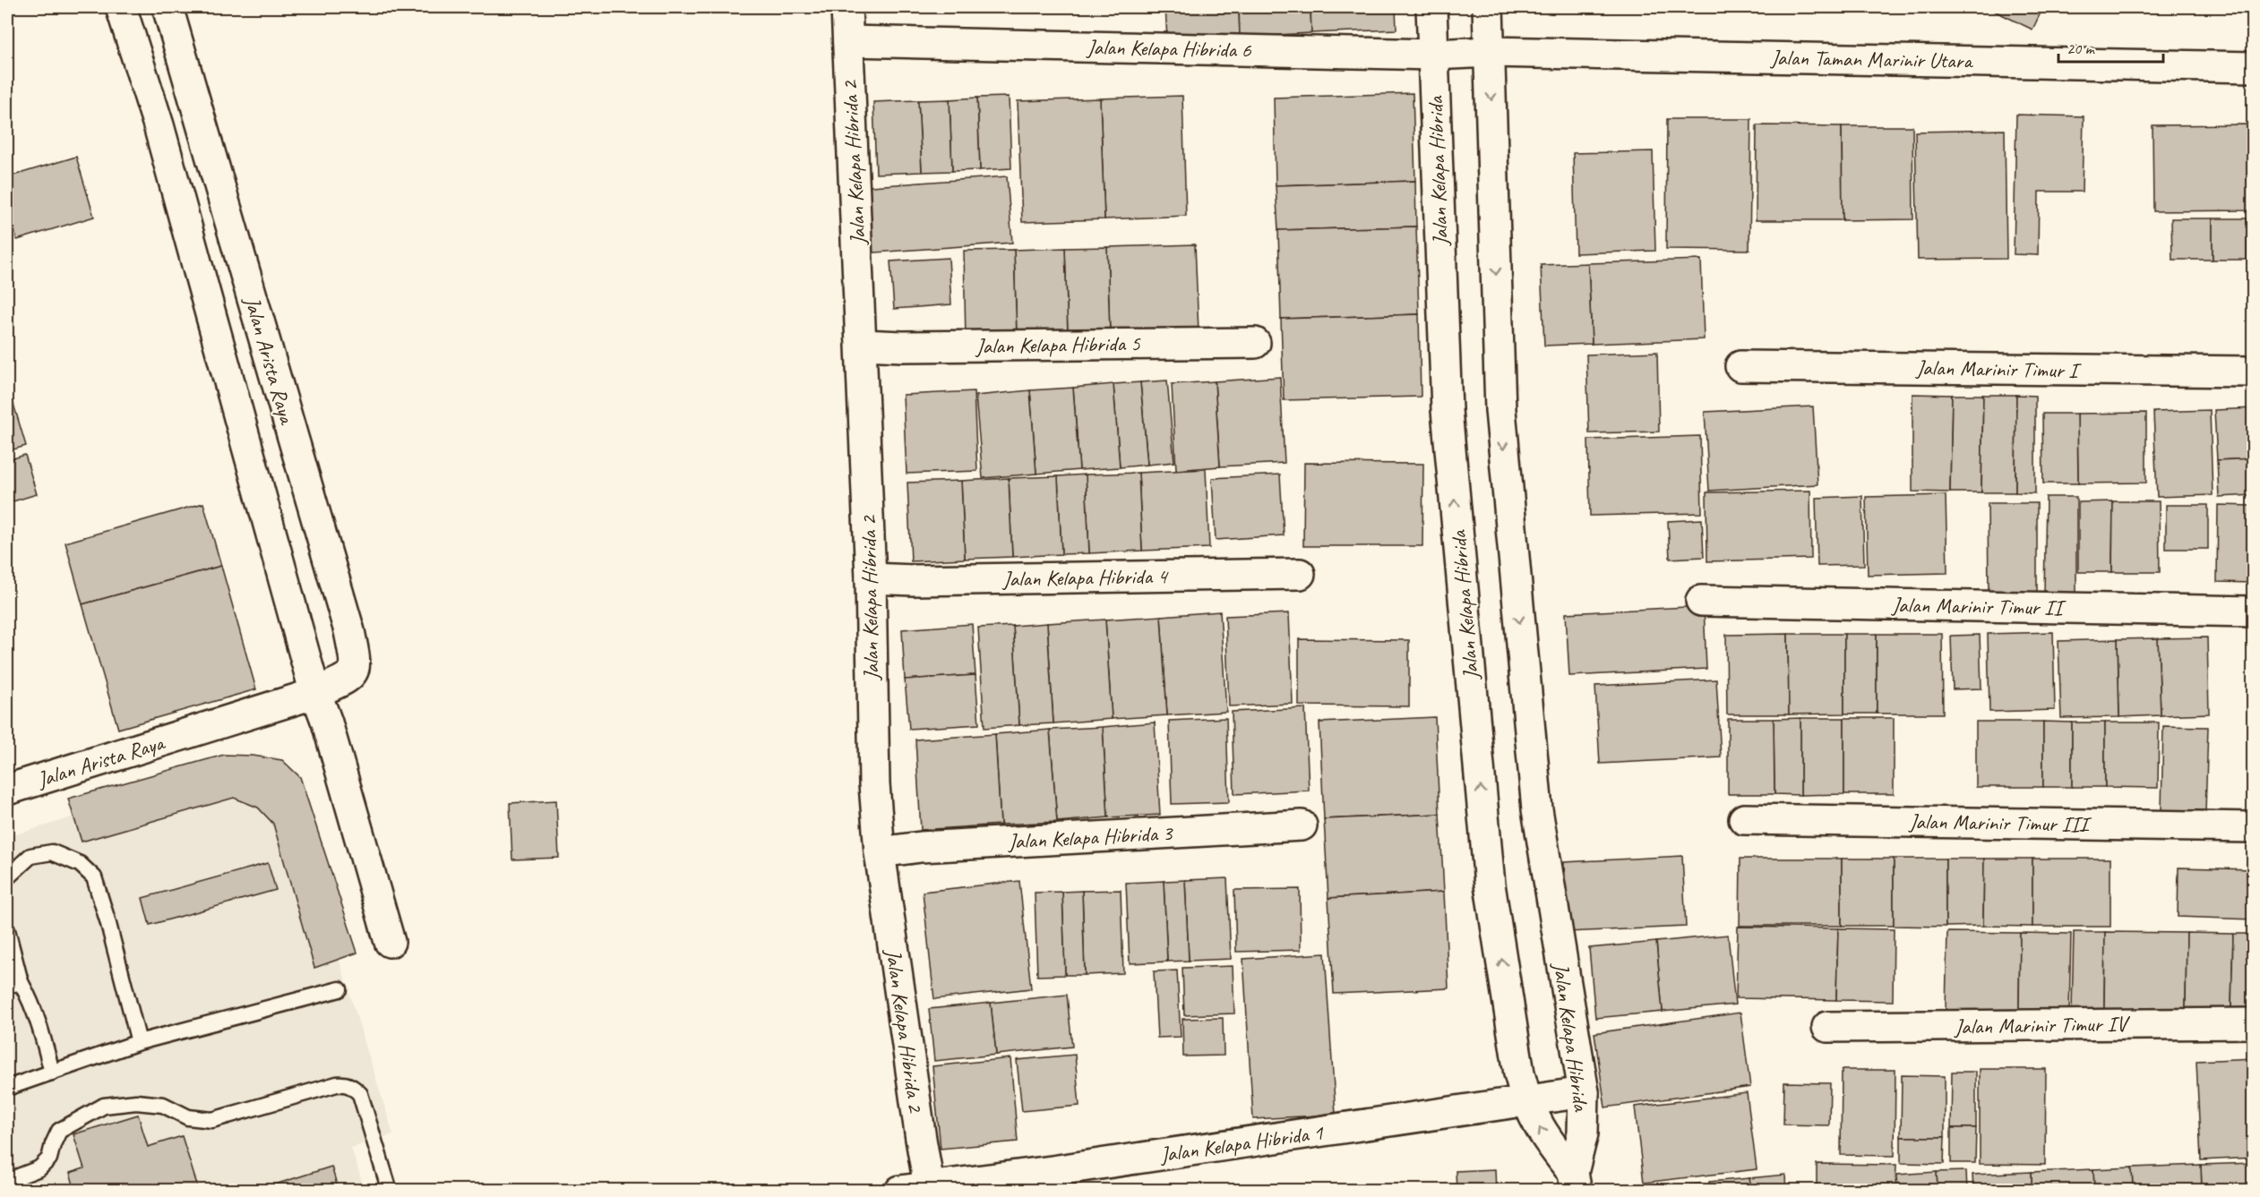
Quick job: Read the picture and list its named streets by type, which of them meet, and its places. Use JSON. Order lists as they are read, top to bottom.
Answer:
{
  "streets": {
    "street": [
      "Jalan Kelapa Hibrida 6",
      "Jalan Taman Marinir Utara",
      "Jalan Kelapa Hibrida 2",
      "Jalan Kelapa Hibrida",
      "Jalan Kelapa Hibrida 5",
      "Jalan Arista Raya",
      "Jalan Marinir Timur I",
      "Jalan Kelapa Hibrida 4",
      "Jalan Marinir Timur II",
      "Jalan Marinir Timur III",
      "Jalan Kelapa Hibrida 3",
      "Jalan Marinir Timur IV",
      "Jalan Kelapa Hibrida 1"
    ]
  },
  "crossings": [
    ["Jalan Kelapa Hibrida 6", "Jalan Taman Marinir Utara"],
    ["Jalan Kelapa Hibrida 6", "Jalan Kelapa Hibrida 2"],
    ["Jalan Kelapa Hibrida 6", "Jalan Kelapa Hibrida"],
    ["Jalan Taman Marinir Utara", "Jalan Kelapa Hibrida"],
    ["Jalan Kelapa Hibrida 2", "Jalan Kelapa Hibrida 5"],
    ["Jalan Kelapa Hibrida 2", "Jalan Kelapa Hibrida 4"],
    ["Jalan Kelapa Hibrida 2", "Jalan Kelapa Hibrida 3"],
    ["Jalan Kelapa Hibrida 2", "Jalan Kelapa Hibrida 1"],
    ["Jalan Kelapa Hibrida", "Jalan Kelapa Hibrida 1"]
  ],
  "scale_bar": "20 m"
}
